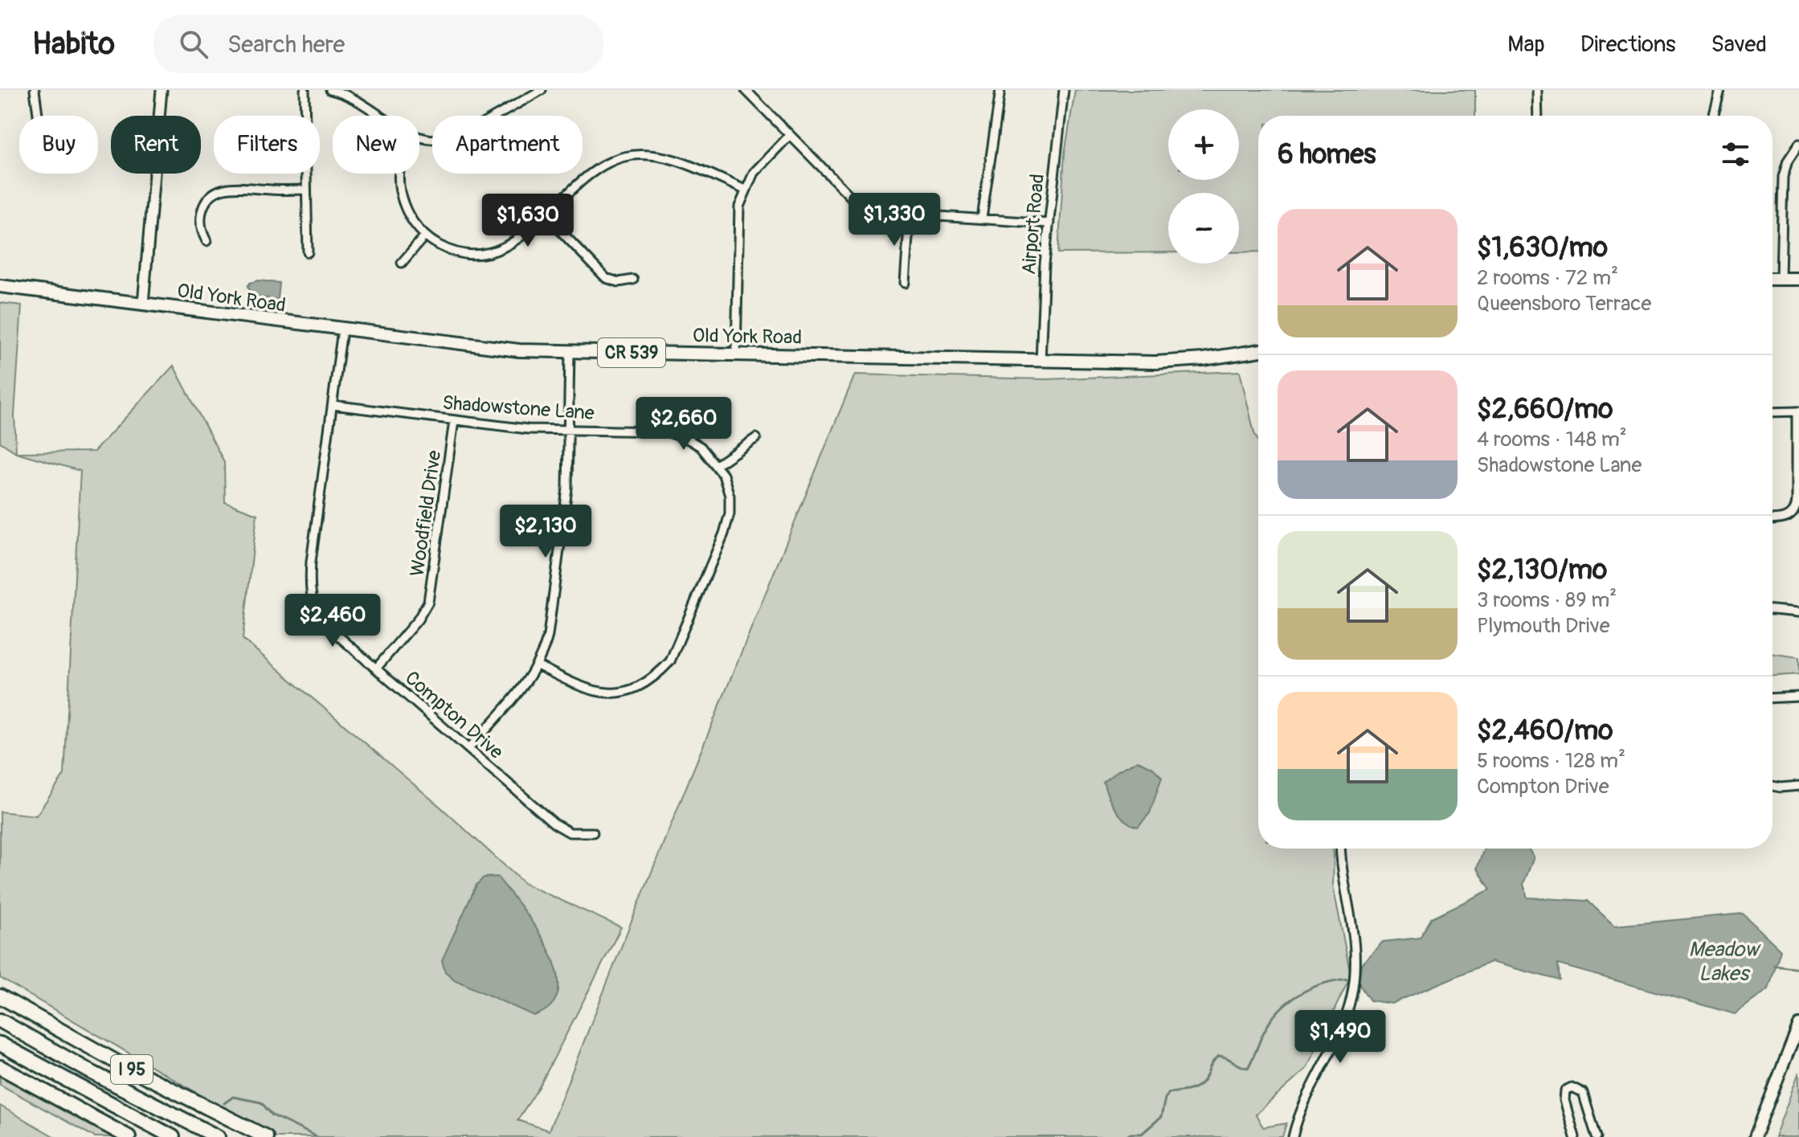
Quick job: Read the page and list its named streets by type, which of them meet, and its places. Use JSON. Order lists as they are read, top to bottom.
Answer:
{
  "streets": {
    "highway": ["I 95"],
    "main road": ["Old York Road", "CR 539"],
    "street": [
      "Airport Road",
      "Shadowstone Lane",
      "Woodfield Drive",
      "Compton Drive"
    ]
  },
  "crossings": [
    ["Airport Road", "Old York Road"],
    ["Old York Road", "Compton Drive"],
    ["Shadowstone Lane", "Woodfield Drive"],
    ["Shadowstone Lane", "Compton Drive"],
    ["Woodfield Drive", "Compton Drive"]
  ],
  "water": ["Meadow Lakes"],
  "page": {
    "header": "Habito",
    "search": "Search here",
    "nav": ["Map", "Directions", "Saved"],
    "map_buttons": ["+", "−"],
    "chip": [
      "Buy",
      "Rent",
      "Filters",
      "New",
      "Apartment"
    ],
    "heading": "6 homes",
    "price": [
      "$1,330",
      "$1,630",
      "$2,660",
      "$2,130",
      "$2,460",
      "$1,490"
    ],
    "list": [
      {
        "name": "$1,630/mo",
        "note": "2 rooms · 72 m² · Queensboro Terrace"
      },
      {
        "name": "$2,660/mo",
        "note": "4 rooms · 148 m² · Shadowstone Lane"
      },
      {
        "name": "$2,130/mo",
        "note": "3 rooms · 89 m² · Plymouth Drive"
      },
      {
        "name": "$2,460/mo",
        "note": "5 rooms · 128 m² · Compton Drive"
      }
    ]
  }
}
